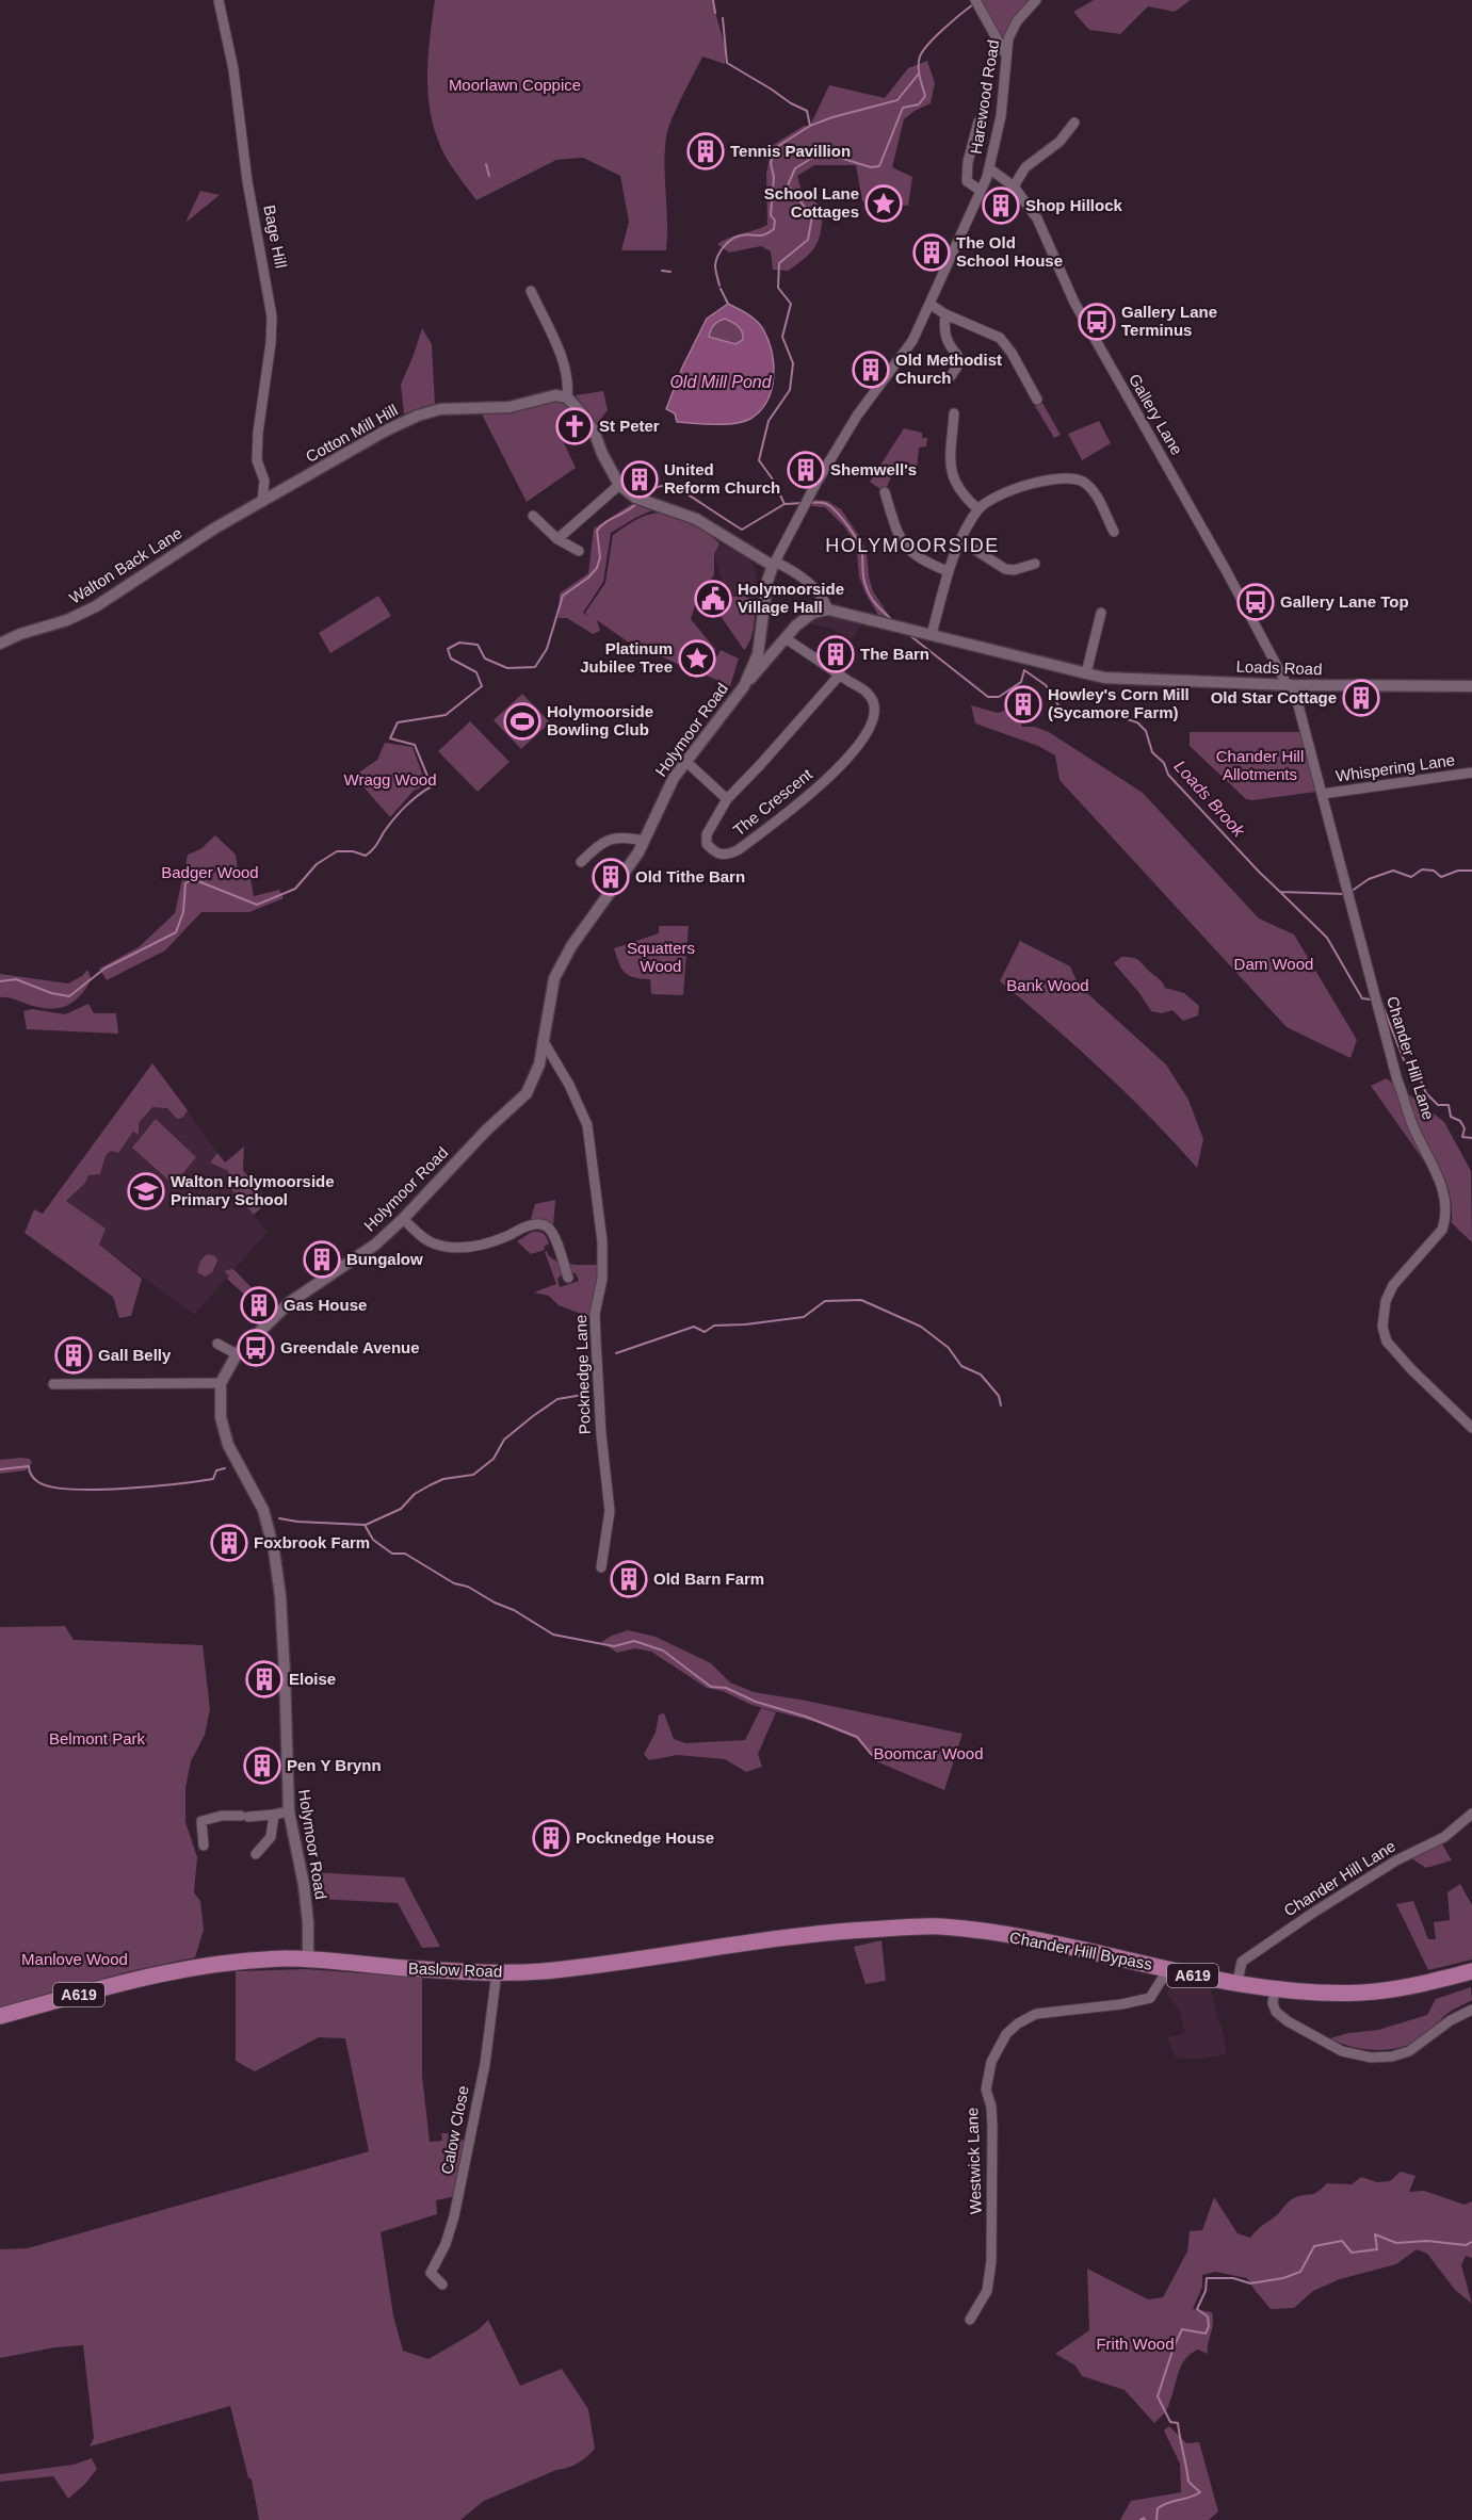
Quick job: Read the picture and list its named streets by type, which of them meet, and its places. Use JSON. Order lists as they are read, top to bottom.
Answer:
{
  "streets": {
    "highway": ["Chander Hill Bypass", "Baslow Road", "A619"],
    "street": [
      "Harewood Road",
      "Bage Hill",
      "Gallery Lane",
      "Cotton Mill Hill",
      "Walton Back Lane",
      "Loads Road",
      "Holymoor Road",
      "Whispering Lane",
      "The Crescent",
      "Chander Hill Lane",
      "Pocknedge Lane",
      "Calow Close",
      "Westwick Lane"
    ]
  },
  "crossings": [
    ["Harewood Road", "Gallery Lane"],
    ["Harewood Road", "Holymoor Road"],
    ["Bage Hill", "Cotton Mill Hill"],
    ["Bage Hill", "Walton Back Lane"],
    ["Gallery Lane", "Loads Road"],
    ["Gallery Lane", "Chander Hill Lane"],
    ["Cotton Mill Hill", "Walton Back Lane"],
    ["Loads Road", "Chander Hill Lane"],
    ["Holymoor Road", "Pocknedge Lane"],
    ["Holymoor Road", "Baslow Road"],
    ["Whispering Lane", "Chander Hill Lane"],
    ["Chander Hill Lane", "Chander Hill Bypass"],
    ["Chander Hill Bypass", "Baslow Road"],
    ["Chander Hill Bypass", "Westwick Lane"],
    ["Baslow Road", "Calow Close"]
  ],
  "districts": ["HOLYMOORSIDE"],
  "water": ["Old Mill Pond", "Loads Brook"],
  "parks": [
    "Moorlawn Coppice",
    "Chander Hill Allotments",
    "Wragg Wood",
    "Badger Wood",
    "Squatters Wood",
    "Dam Wood",
    "Bank Wood",
    "Belmont Park",
    "Boomcar Wood",
    "Manlove Wood",
    "Frith Wood"
  ],
  "places": {
    "building": [
      "Tennis Pavillion",
      "Shop Hillock",
      "The Old School House",
      "Old Methodist Church",
      "Shemwell's",
      "United Reform Church",
      "The Barn",
      "Old Star Cottage",
      "Howley's Corn Mill (Sycamore Farm)",
      "Old Tithe Barn",
      "Bungalow",
      "Gas House",
      "Gall Belly",
      "Foxbrook Farm",
      "Old Barn Farm",
      "Eloise",
      "Pen Y Brynn",
      "Pocknedge House"
    ],
    "place": ["School Lane Cottages", "Platinum Jubilee Tree"],
    "bus stop": ["Gallery Lane Terminus", "Gallery Lane Top", "Greendale Avenue"],
    "church": ["St Peter"],
    "public building": ["Holymoorside Village Hall"],
    "sports": ["Holymoorside Bowling Club"],
    "school or university": ["Walton Holymoorside Primary School"]
  }
}
